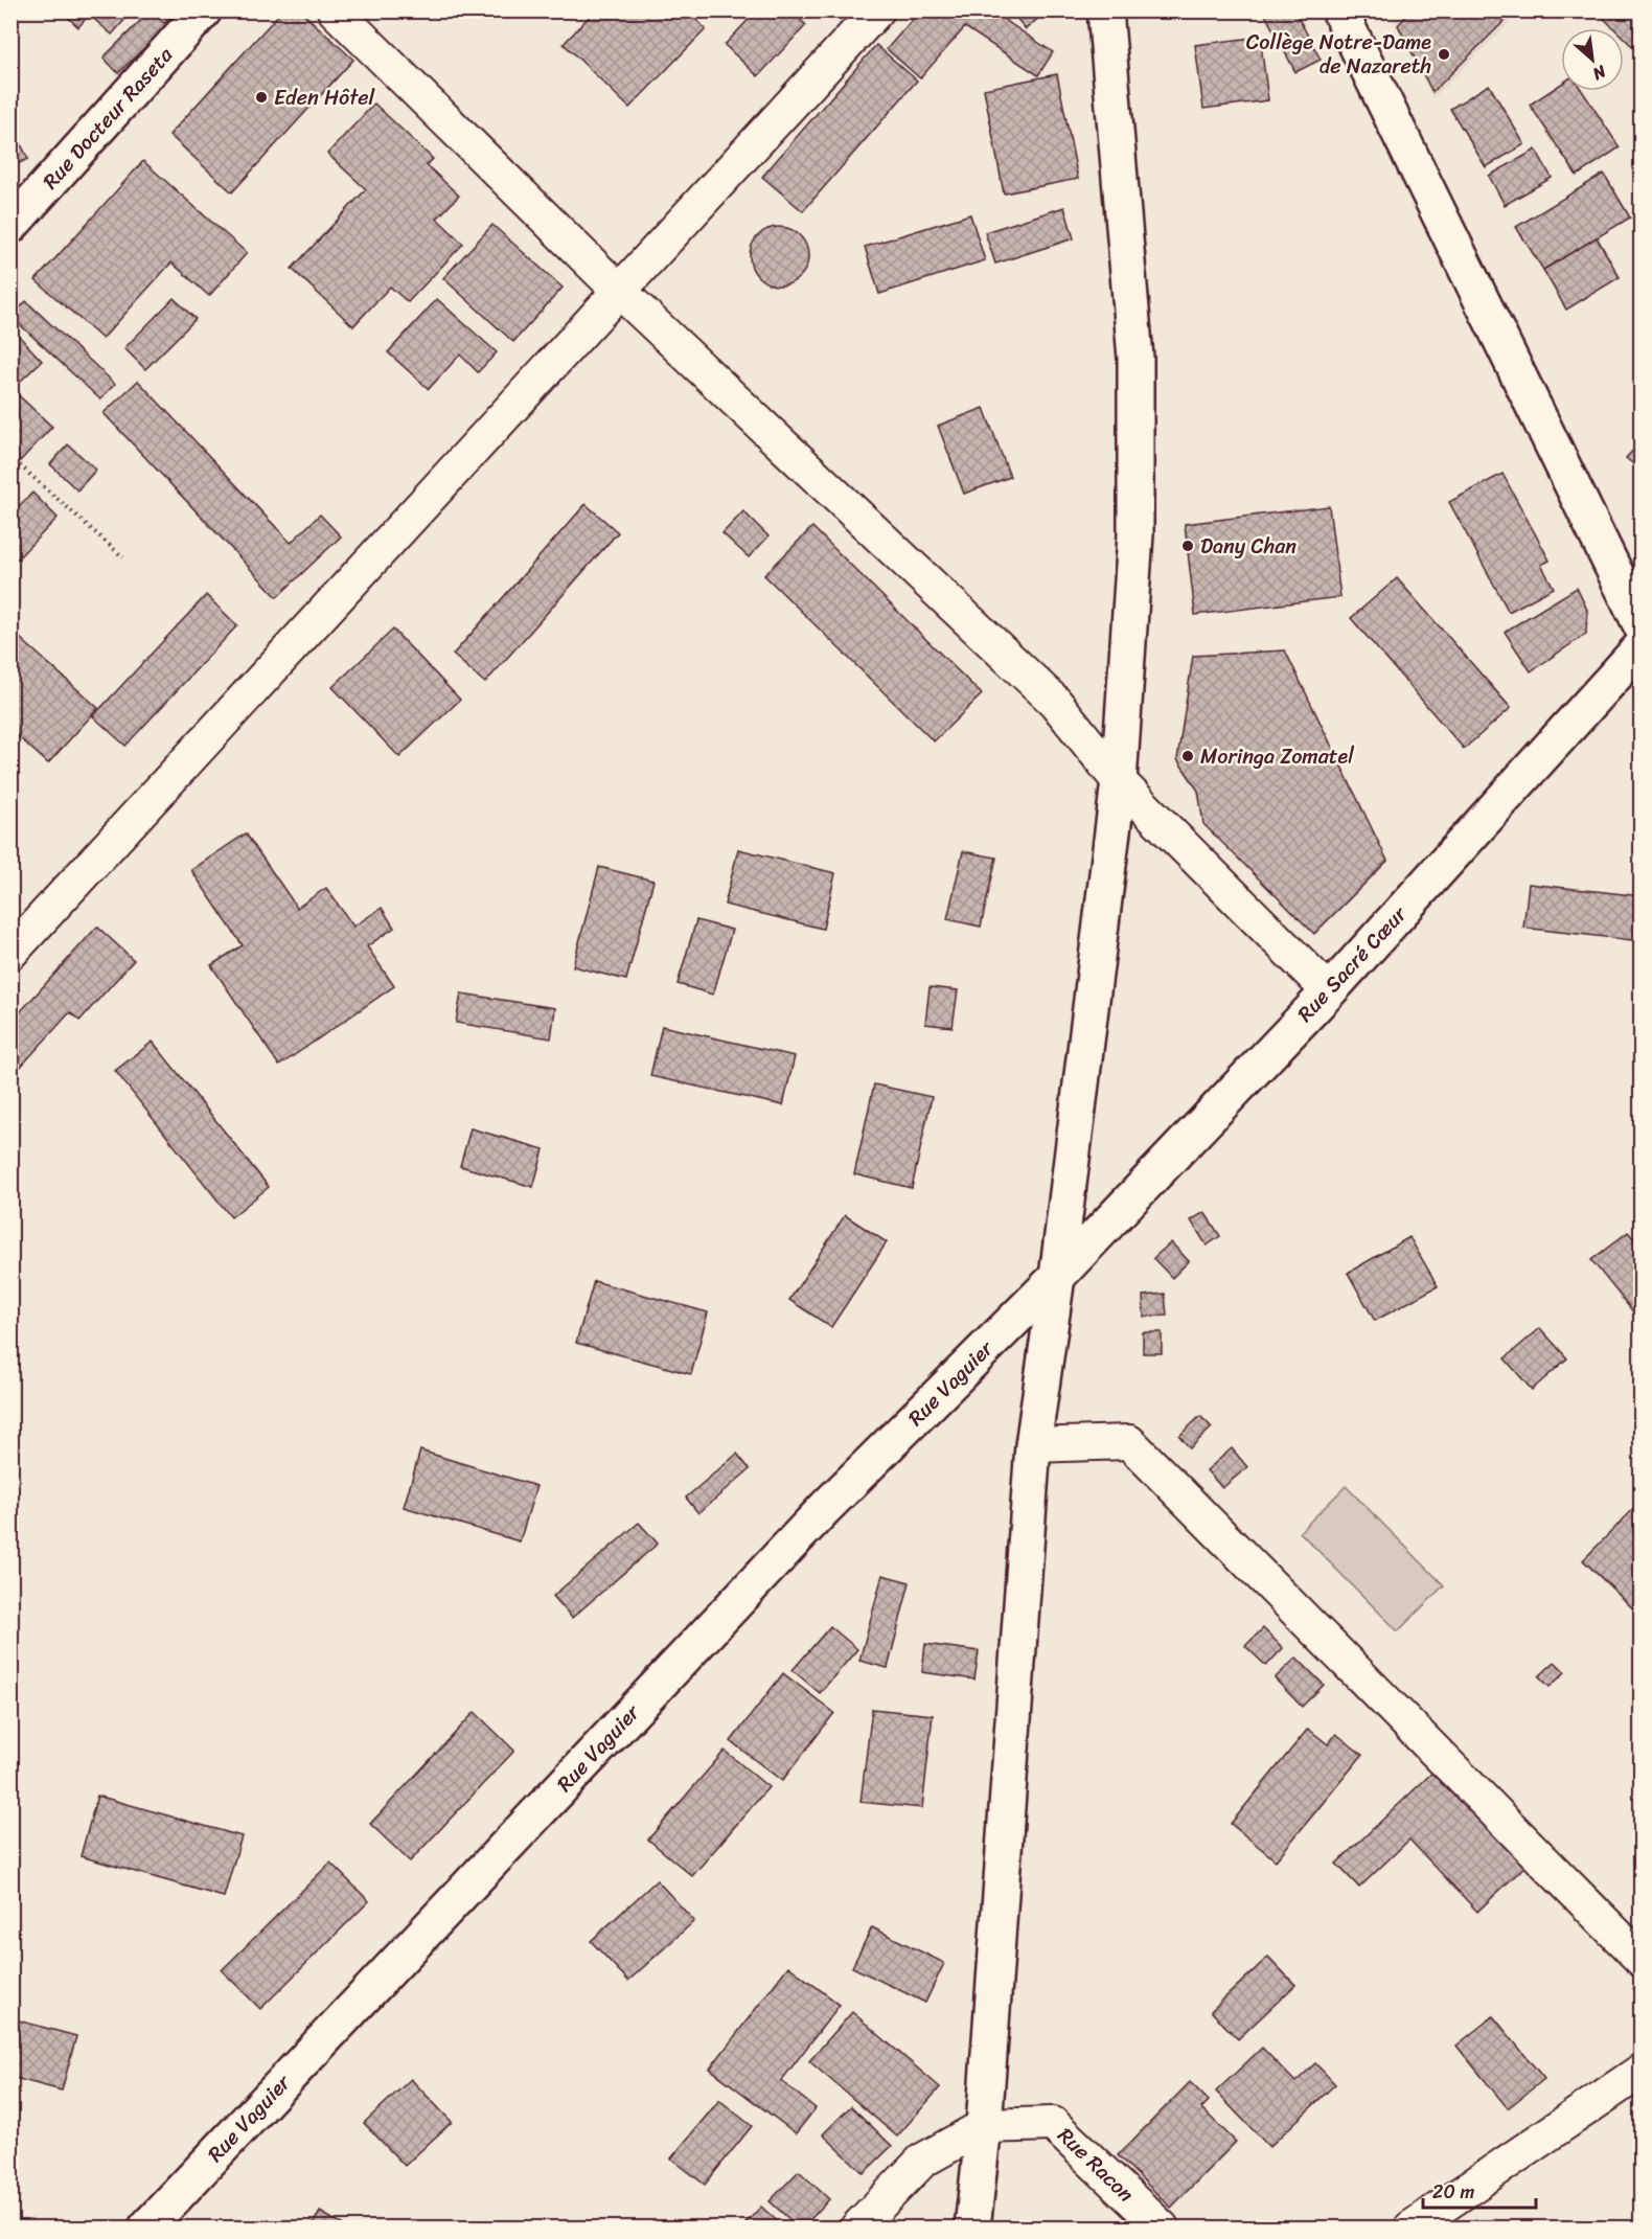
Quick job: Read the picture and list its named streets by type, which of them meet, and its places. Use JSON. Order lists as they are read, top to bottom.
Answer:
{
  "streets": {
    "street": [
      "Rue Docteur Raseta",
      "Rue Sacré Cœur",
      "Rue Vaguier",
      "Rue Racon"
    ]
  },
  "crossings": [
    ["Rue Sacré Cœur", "Rue Vaguier"]
  ],
  "places": [
    "Collège Notre-Dame de Nazareth",
    "Eden Hôtel",
    "Dany Chan",
    "Moringa Zomatel"
  ],
  "scale_bar": "20 m",
  "north": "bottom right"
}
